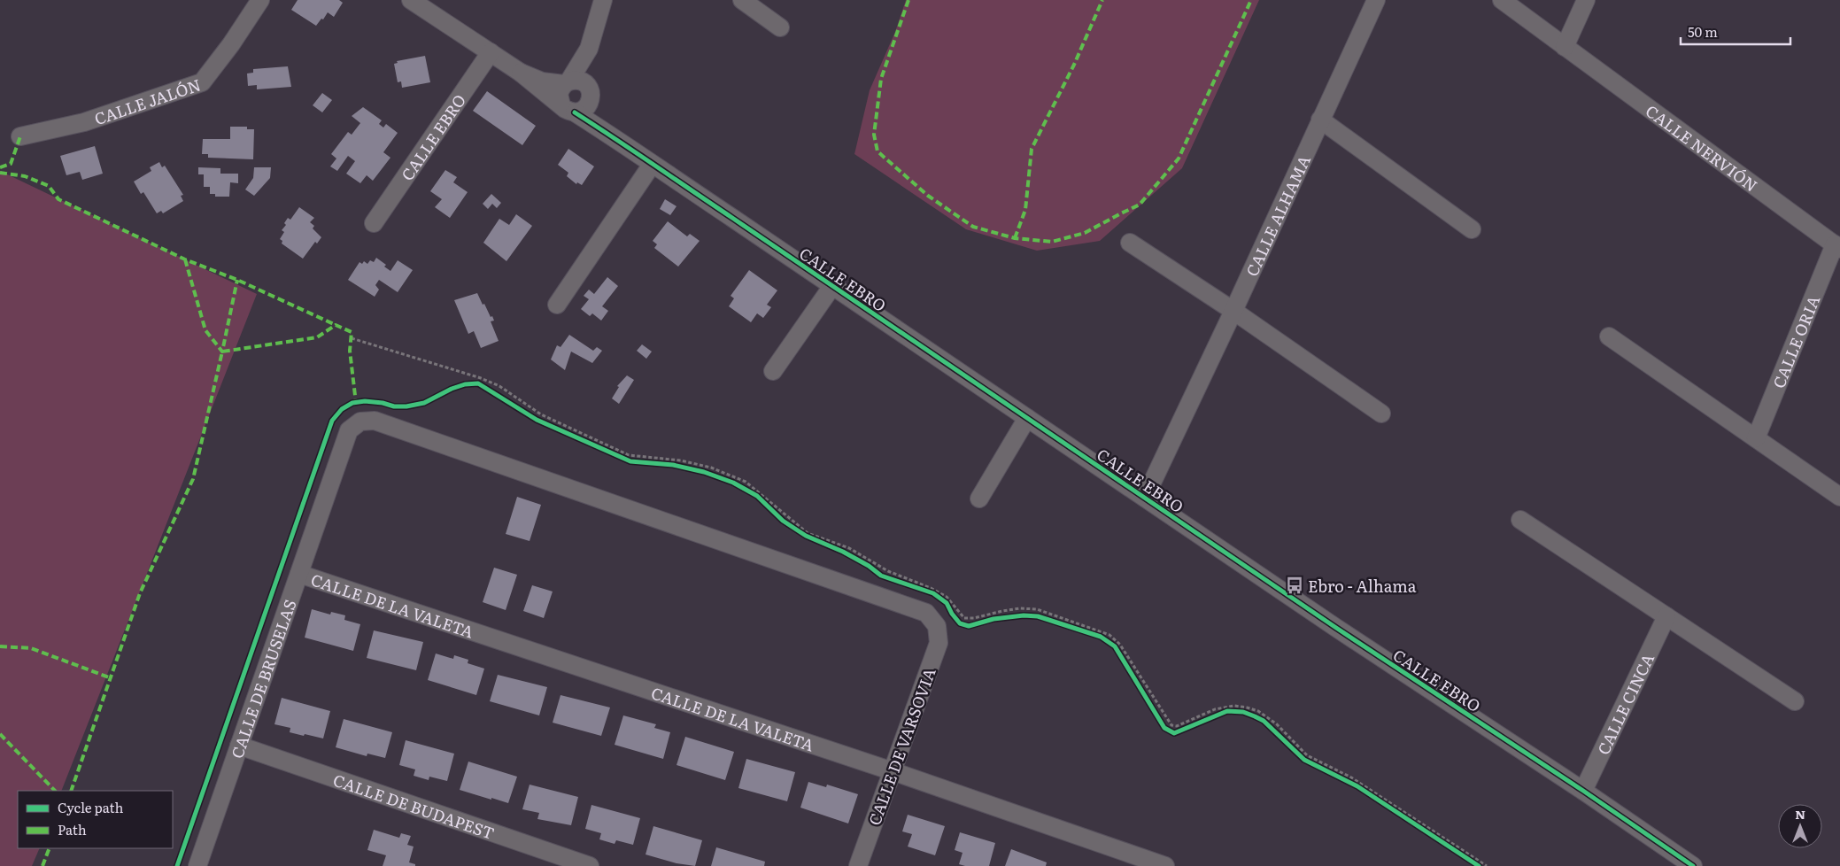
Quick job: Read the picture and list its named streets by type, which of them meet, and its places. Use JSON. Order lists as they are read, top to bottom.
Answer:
{
  "streets": {
    "street": [
      "CALLE JALÓN",
      "CALLE EBRO",
      "CALLE NERVIÓN",
      "CALLE ALHAMA",
      "CALLE ORIA",
      "CALLE DE LA VALETA",
      "CALLE DE BRUSELAS",
      "CALLE CINCA",
      "CALLE DE VARSOVIA",
      "CALLE DE BUDAPEST"
    ]
  },
  "crossings": [
    ["CALLE EBRO", "CALLE ALHAMA"],
    ["CALLE EBRO", "CALLE CINCA"],
    ["CALLE NERVIÓN", "CALLE ORIA"],
    ["CALLE DE LA VALETA", "CALLE DE BRUSELAS"],
    ["CALLE DE LA VALETA", "CALLE DE VARSOVIA"],
    ["CALLE DE BRUSELAS", "CALLE DE VARSOVIA"],
    ["CALLE DE BRUSELAS", "CALLE DE BUDAPEST"]
  ],
  "places": {
    "bus stop": ["Ebro - Alhama"]
  },
  "legend": ["Cycle path", "Path"],
  "scale_bar": "50 m",
  "north": "top"
}
